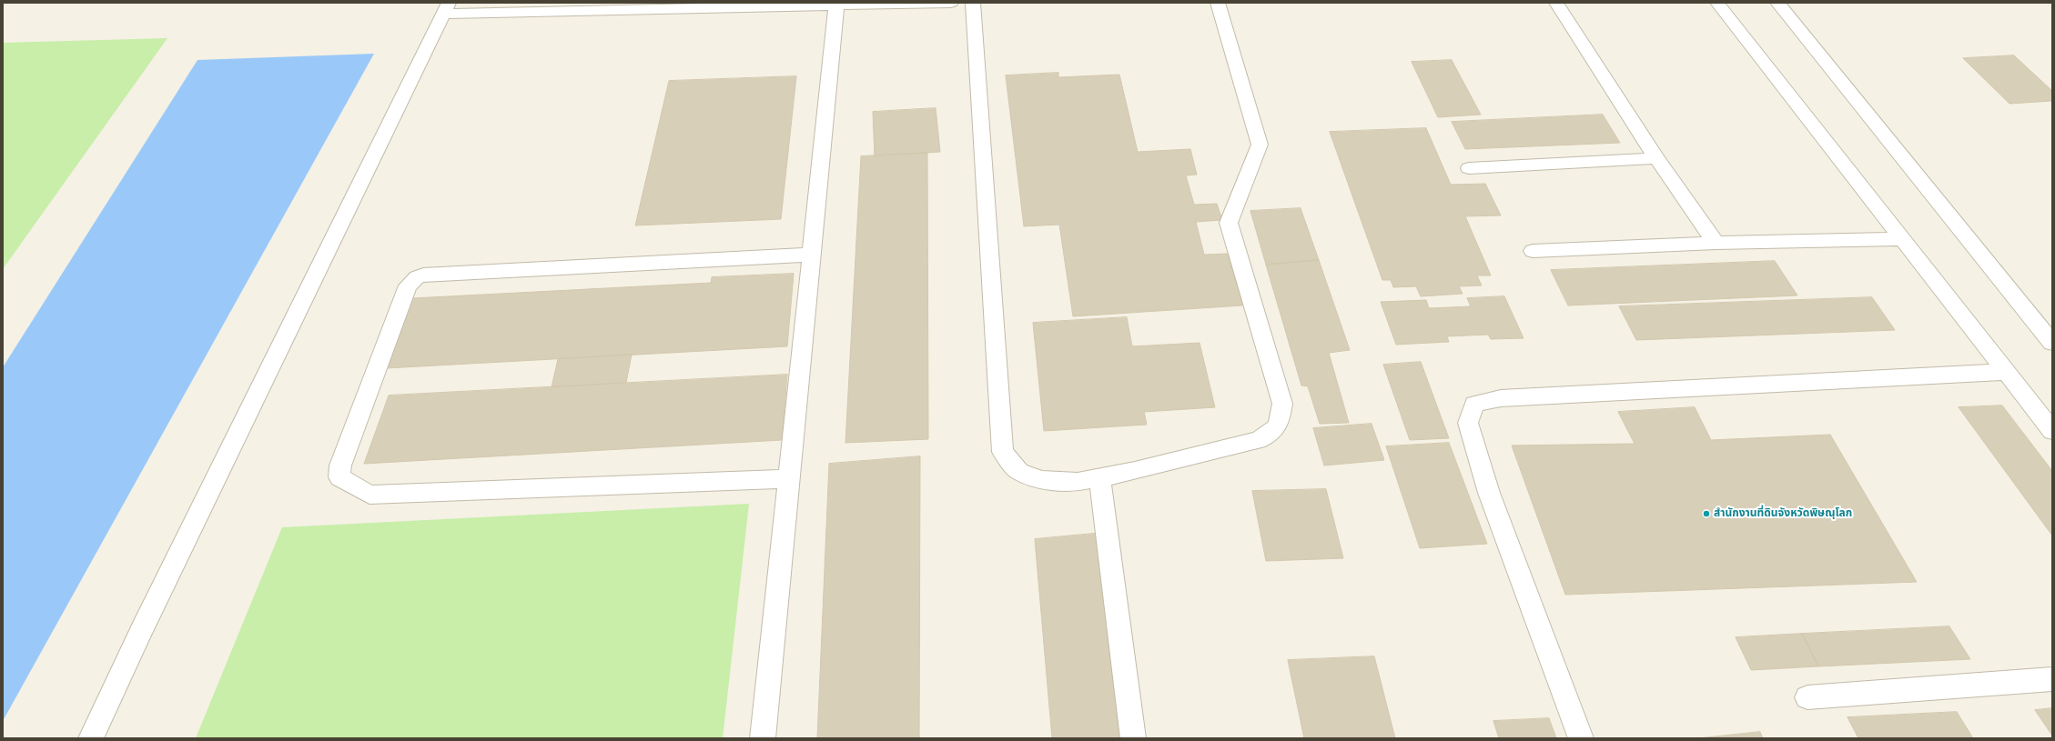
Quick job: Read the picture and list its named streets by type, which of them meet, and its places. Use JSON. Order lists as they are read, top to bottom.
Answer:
{
  "places": ["สำนักงานที่ดินจังหวัดพิษณุโลก"]
}
